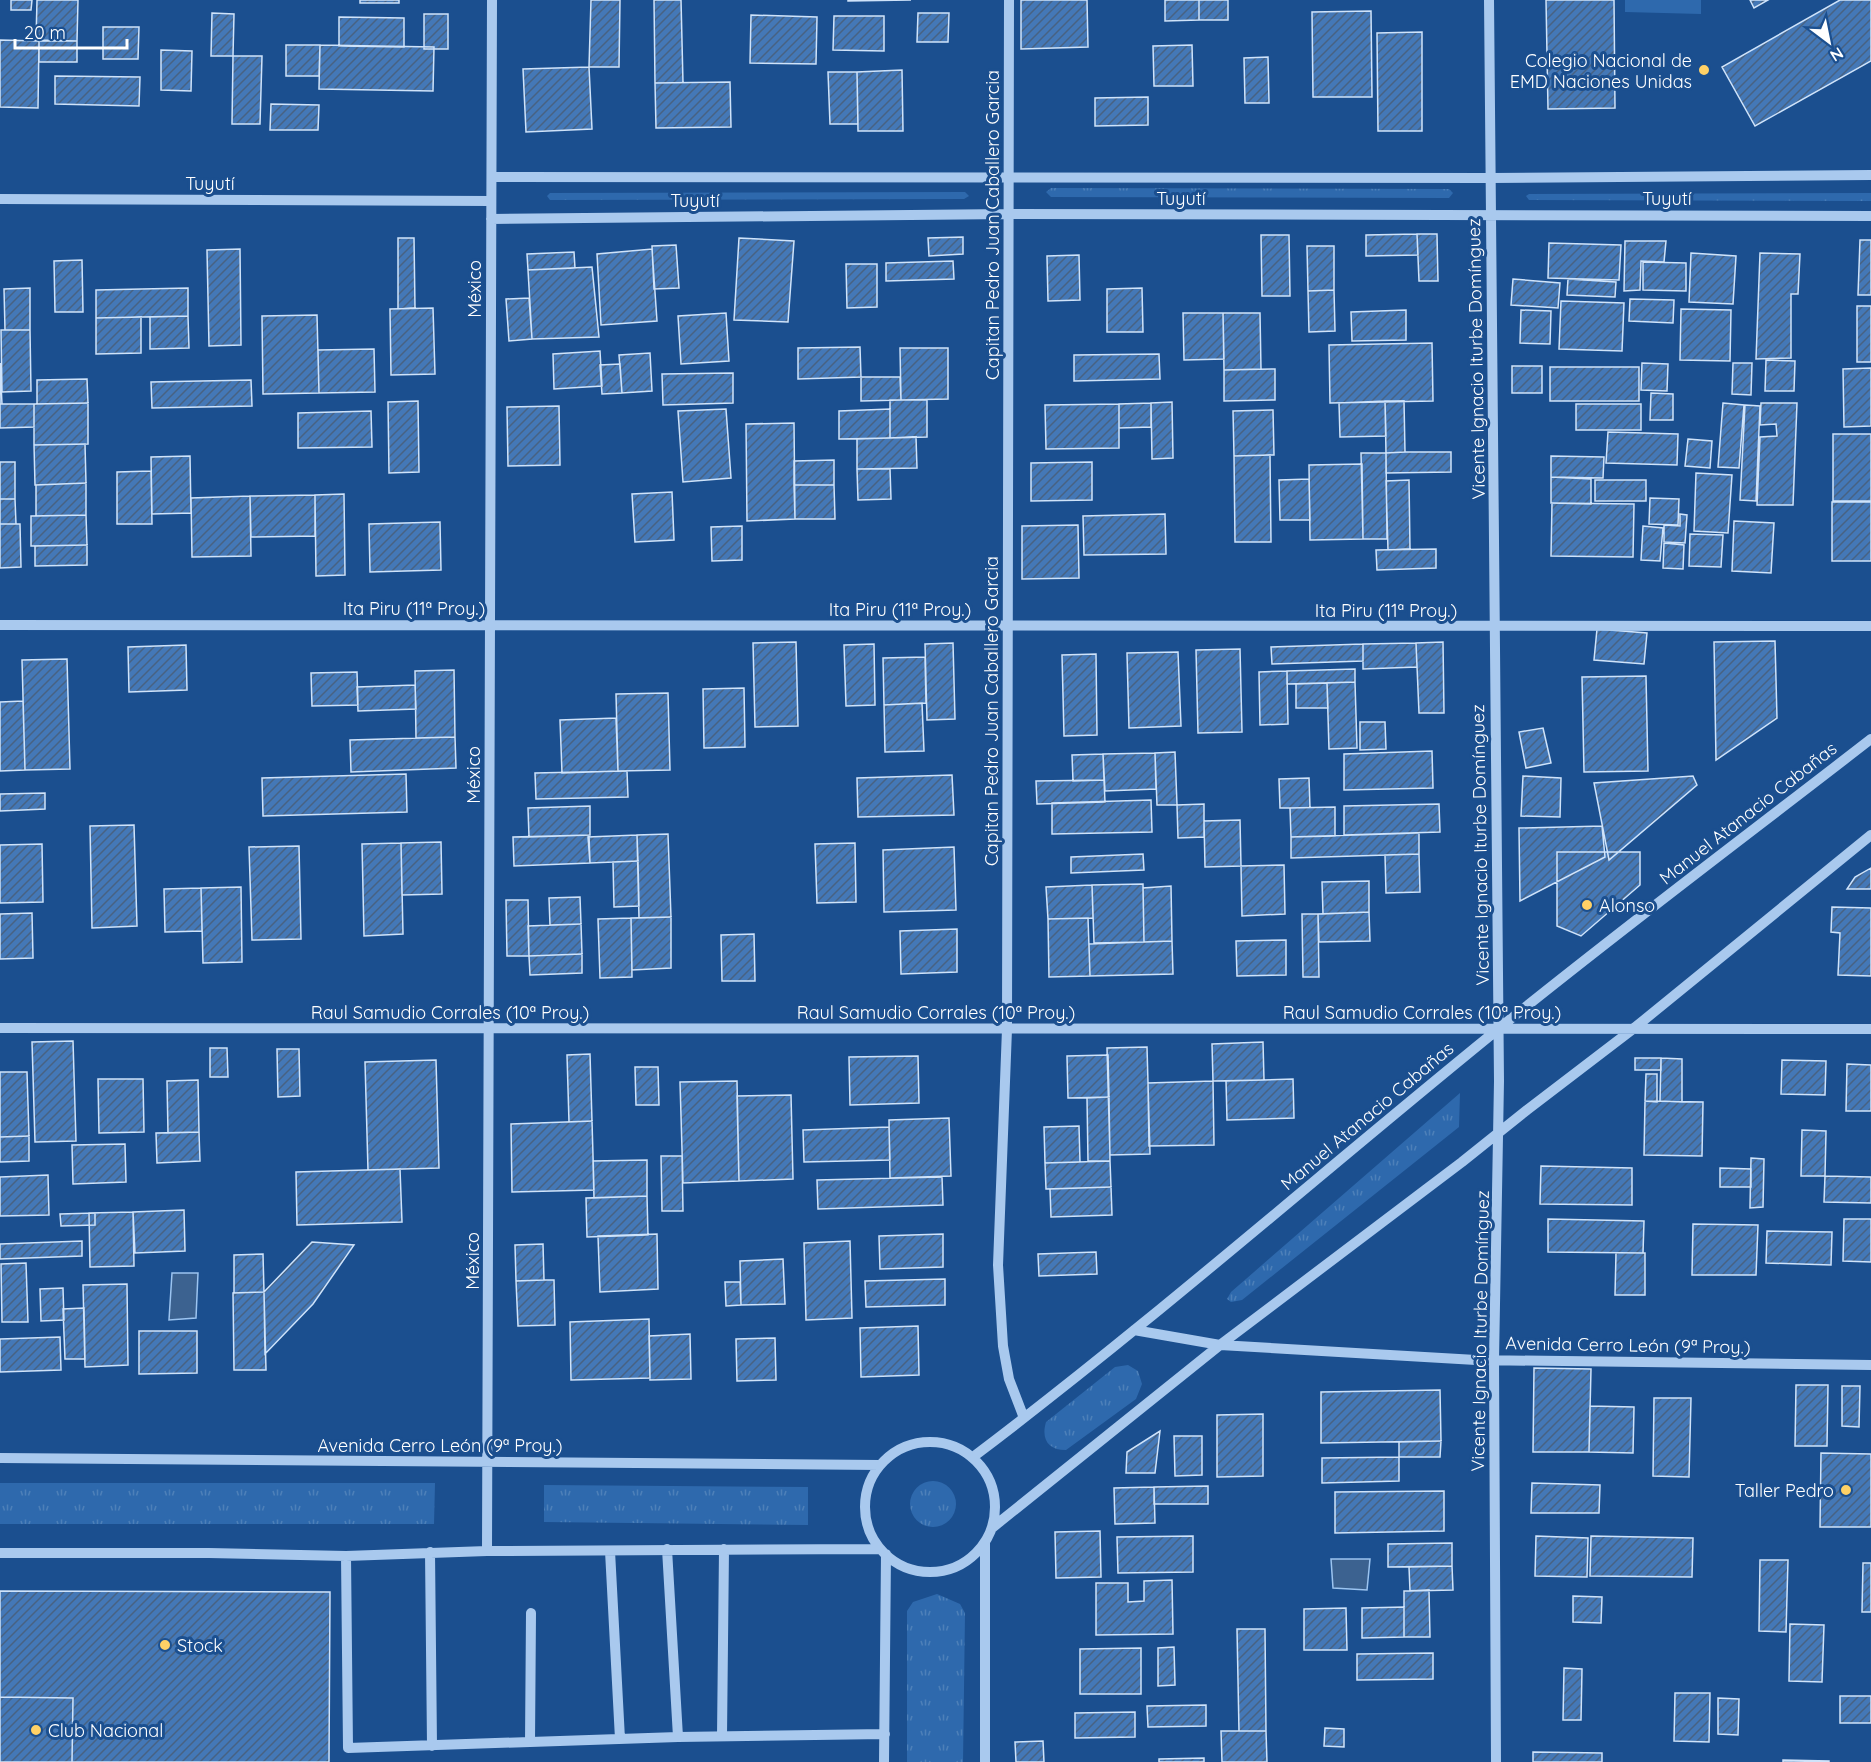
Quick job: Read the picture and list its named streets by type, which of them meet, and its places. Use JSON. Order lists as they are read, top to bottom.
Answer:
{
  "streets": {
    "street": [
      "Tuyutí",
      "Capitan Pedro Juan Caballero Garcia",
      "México",
      "Vicente Ignacio Iturbe Domínguez",
      "Ita Piru (11ª Proy.)",
      "Manuel Atanacio Cabañas",
      "Raul Samudio Corrales (10ª Proy.)",
      "Avenida Cerro León (9ª Proy.)"
    ]
  },
  "crossings": [
    ["Tuyutí", "Capitan Pedro Juan Caballero Garcia"],
    ["Tuyutí", "México"],
    ["Tuyutí", "Vicente Ignacio Iturbe Domínguez"],
    ["Capitan Pedro Juan Caballero Garcia", "Ita Piru (11ª Proy.)"],
    ["Capitan Pedro Juan Caballero Garcia", "Manuel Atanacio Cabañas"],
    ["Capitan Pedro Juan Caballero Garcia", "Raul Samudio Corrales (10ª Proy.)"],
    ["México", "Ita Piru (11ª Proy.)"],
    ["México", "Raul Samudio Corrales (10ª Proy.)"],
    ["México", "Avenida Cerro León (9ª Proy.)"],
    ["Vicente Ignacio Iturbe Domínguez", "Ita Piru (11ª Proy.)"],
    ["Vicente Ignacio Iturbe Domínguez", "Manuel Atanacio Cabañas"],
    ["Vicente Ignacio Iturbe Domínguez", "Raul Samudio Corrales (10ª Proy.)"],
    ["Vicente Ignacio Iturbe Domínguez", "Avenida Cerro León (9ª Proy.)"],
    ["Manuel Atanacio Cabañas", "Raul Samudio Corrales (10ª Proy.)"],
    ["Manuel Atanacio Cabañas", "Avenida Cerro León (9ª Proy.)"]
  ],
  "places": [
    "Colegio Nacional de EMD Naciones Unidas",
    "Alonso",
    "Taller Pedro",
    "Stock",
    "Club Nacional"
  ],
  "scale_bar": "20 m",
  "north": "bottom right"
}
